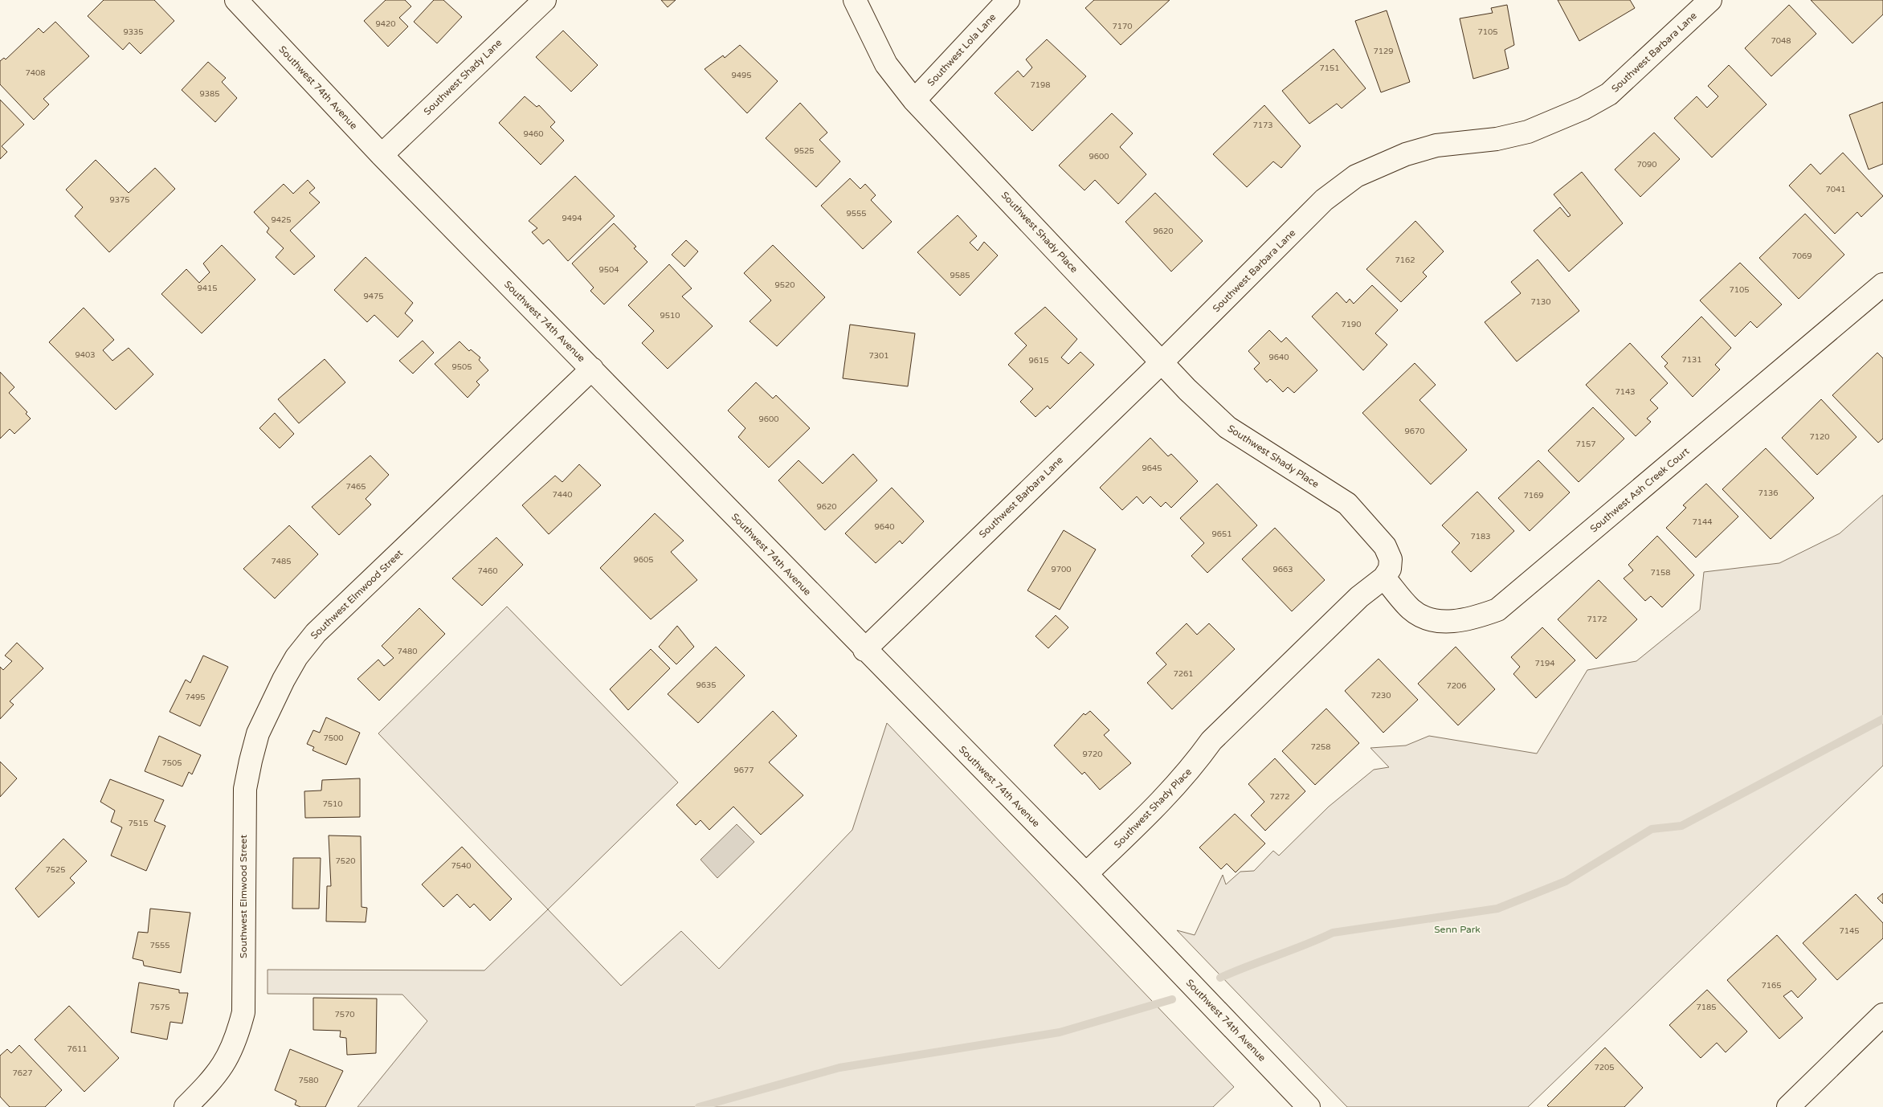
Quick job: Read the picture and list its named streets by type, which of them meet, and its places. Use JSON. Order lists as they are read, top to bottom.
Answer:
{
  "streets": {
    "street": [
      "Southwest Lola Lane",
      "Southwest Barbara Lane",
      "Southwest Shady Lane",
      "Southwest 74th Avenue",
      "Southwest Shady Place",
      "Southwest Ash Creek Court",
      "Southwest Elmwood Street"
    ]
  },
  "crossings": [
    ["Southwest Lola Lane", "Southwest Shady Place"],
    ["Southwest Barbara Lane", "Southwest 74th Avenue"],
    ["Southwest Barbara Lane", "Southwest Shady Place"],
    ["Southwest Shady Lane", "Southwest 74th Avenue"],
    ["Southwest 74th Avenue", "Southwest Shady Place"],
    ["Southwest 74th Avenue", "Southwest Elmwood Street"],
    ["Southwest Shady Place", "Southwest Ash Creek Court"]
  ],
  "parks": ["Senn Park"],
  "house_numbers": [
    "9420",
    "7170",
    "9335",
    "7105",
    "7048",
    "7129",
    "7151",
    "7408",
    "9495",
    "7198",
    "9385",
    "7173",
    "9460",
    "9525",
    "9600",
    "7090",
    "7041",
    "9375",
    "9555",
    "9494",
    "9425",
    "9620",
    "7069",
    "7162",
    "9504",
    "9585",
    "9520",
    "9415",
    "7105",
    "9475",
    "7130",
    "9510",
    "7190",
    "9403",
    "7301",
    "9640",
    "7131",
    "9615",
    "9505",
    "7143",
    "9600",
    "9670",
    "7120",
    "7157",
    "9645",
    "7465",
    "7136",
    "7440",
    "7169",
    "9620",
    "7144",
    "9640",
    "9651",
    "7183",
    "9605",
    "7485",
    "9700",
    "9663",
    "7460",
    "7158",
    "7172",
    "7480",
    "7194",
    "7261",
    "9635",
    "7206",
    "7230",
    "7495",
    "7500",
    "7258",
    "9720",
    "7505",
    "9677",
    "7272",
    "7510",
    "7515",
    "7520",
    "7540",
    "7525",
    "7145",
    "7555",
    "7165",
    "7575",
    "7185",
    "7570",
    "7611",
    "7205",
    "7627",
    "7580"
  ]
}
